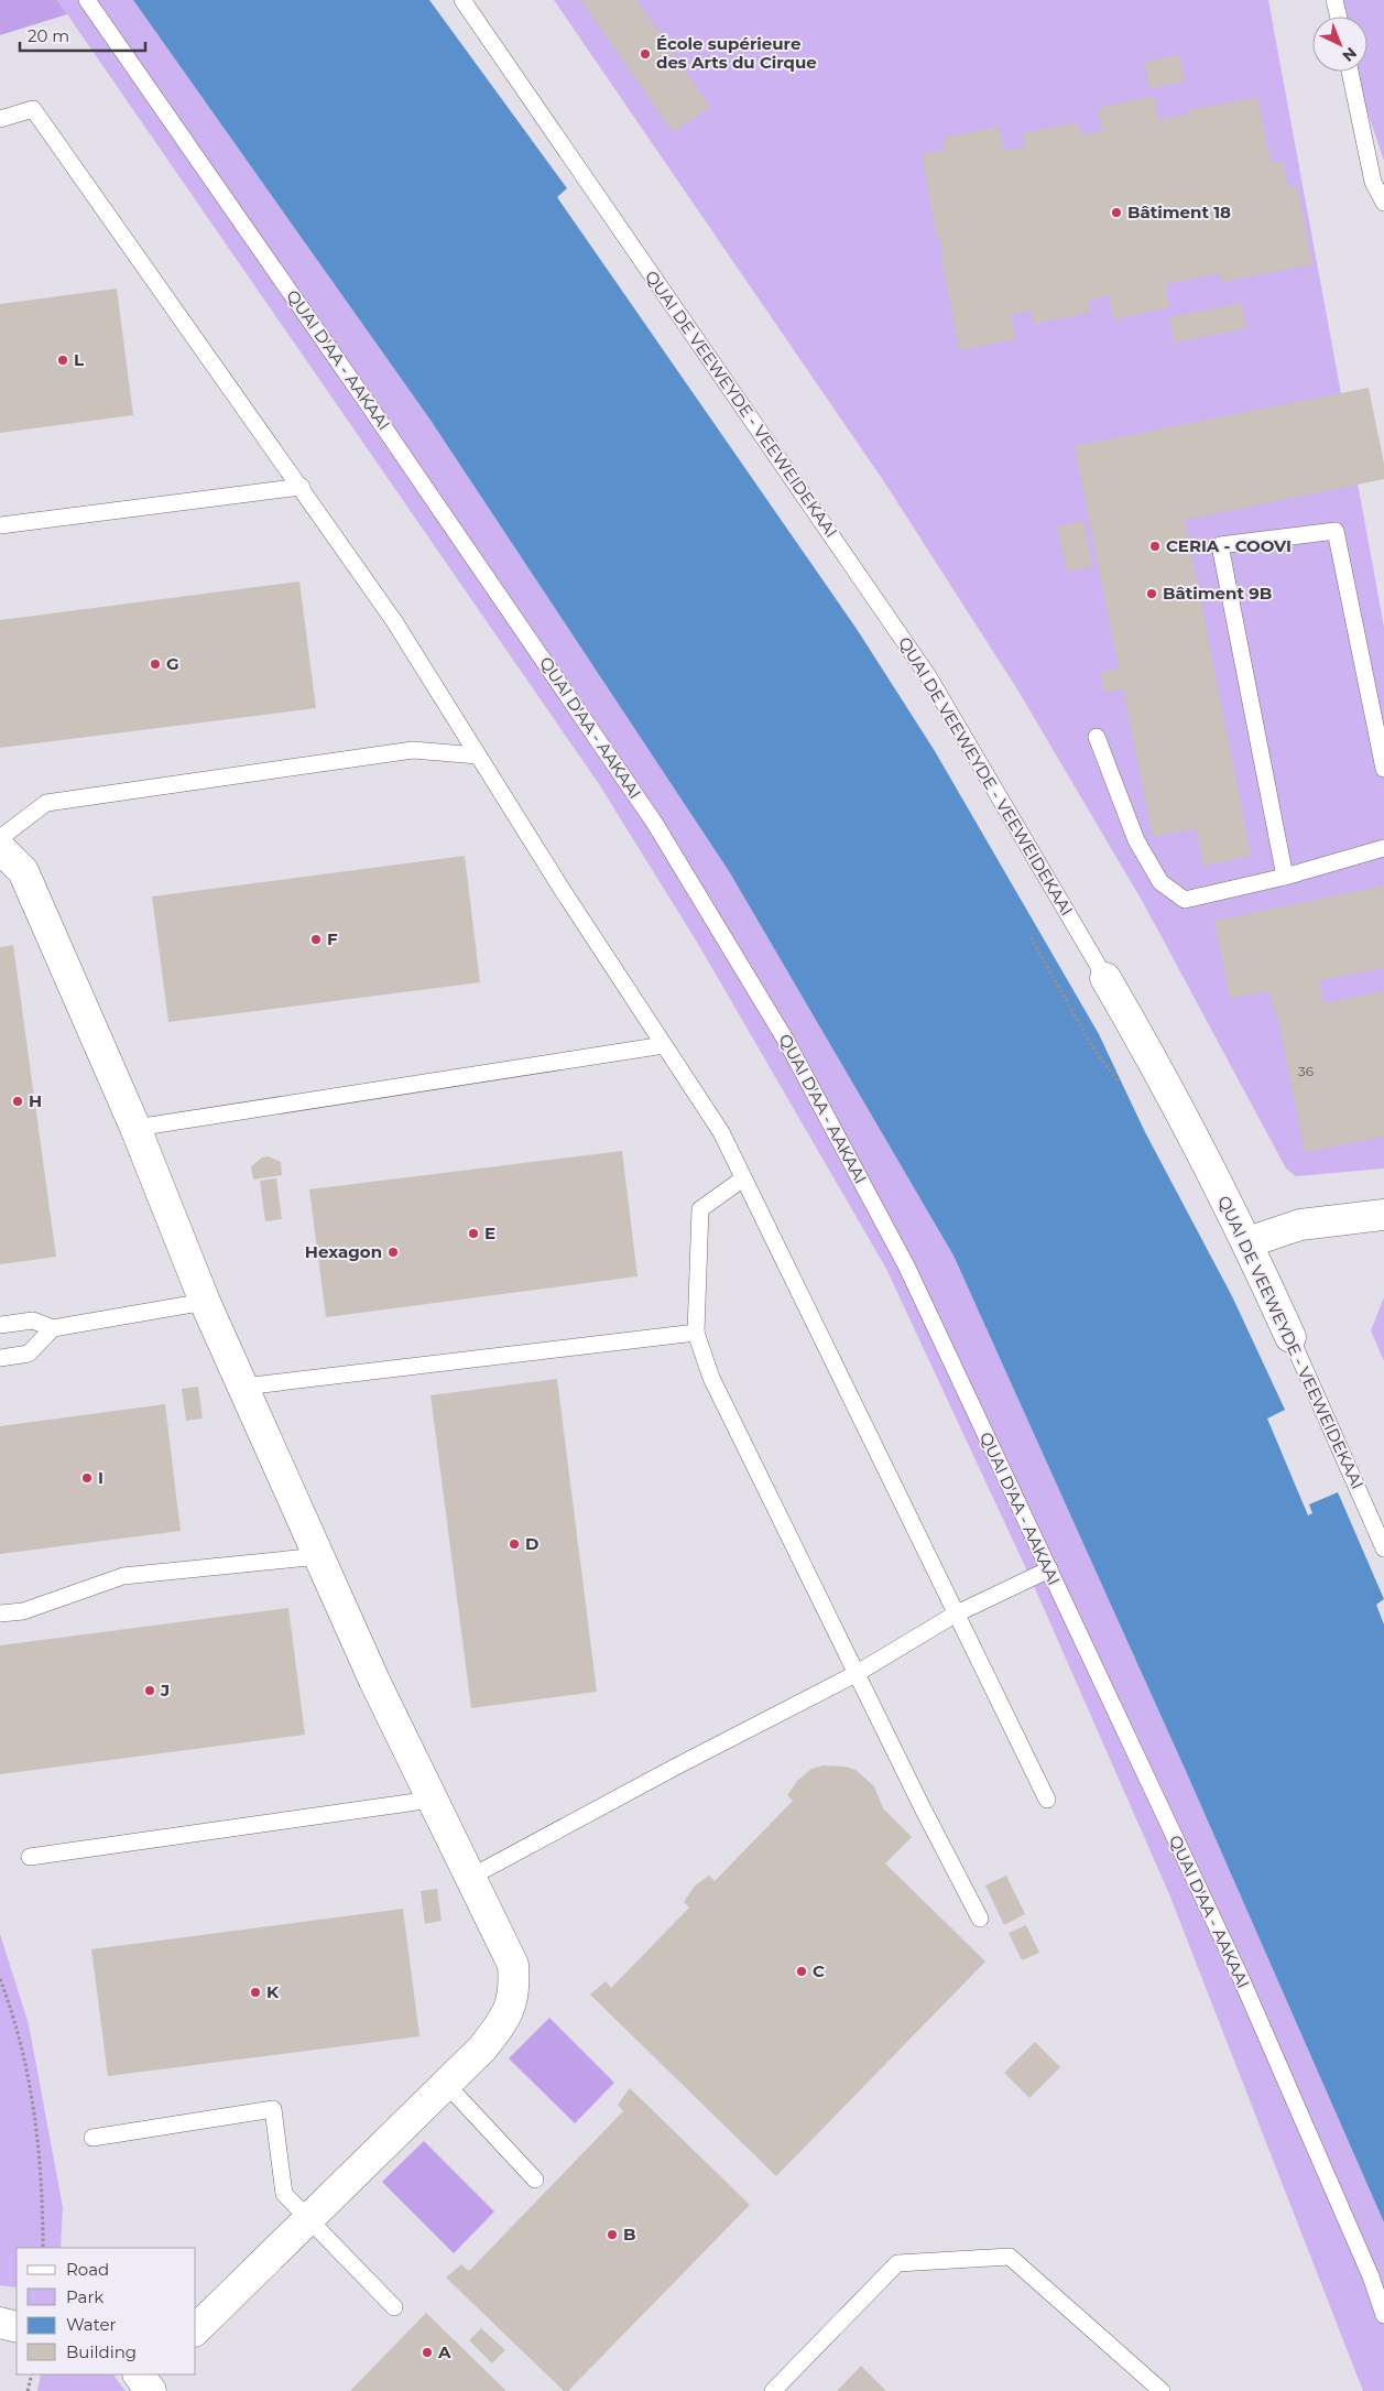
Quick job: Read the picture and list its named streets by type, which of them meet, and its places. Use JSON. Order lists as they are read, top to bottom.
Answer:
{
  "streets": {
    "street": ["QUAI DE VEEWEYDE - VEEWEIDEKAAI"],
    "lane": ["QUAI D'AA - AAKAAI"]
  },
  "places": [
    "École supérieure des Arts du Cirque",
    "Bâtiment 18",
    "L",
    "CERIA - COOVI",
    "Bâtiment 9B",
    "G",
    "F",
    "H",
    "E",
    "Hexagon",
    "I",
    "D",
    "J",
    "C",
    "K",
    "B",
    "A"
  ],
  "house_numbers": ["36"],
  "legend": [
    "Road",
    "Park",
    "Water",
    "Building"
  ],
  "scale_bar": "20 m",
  "north": "bottom right"
}
